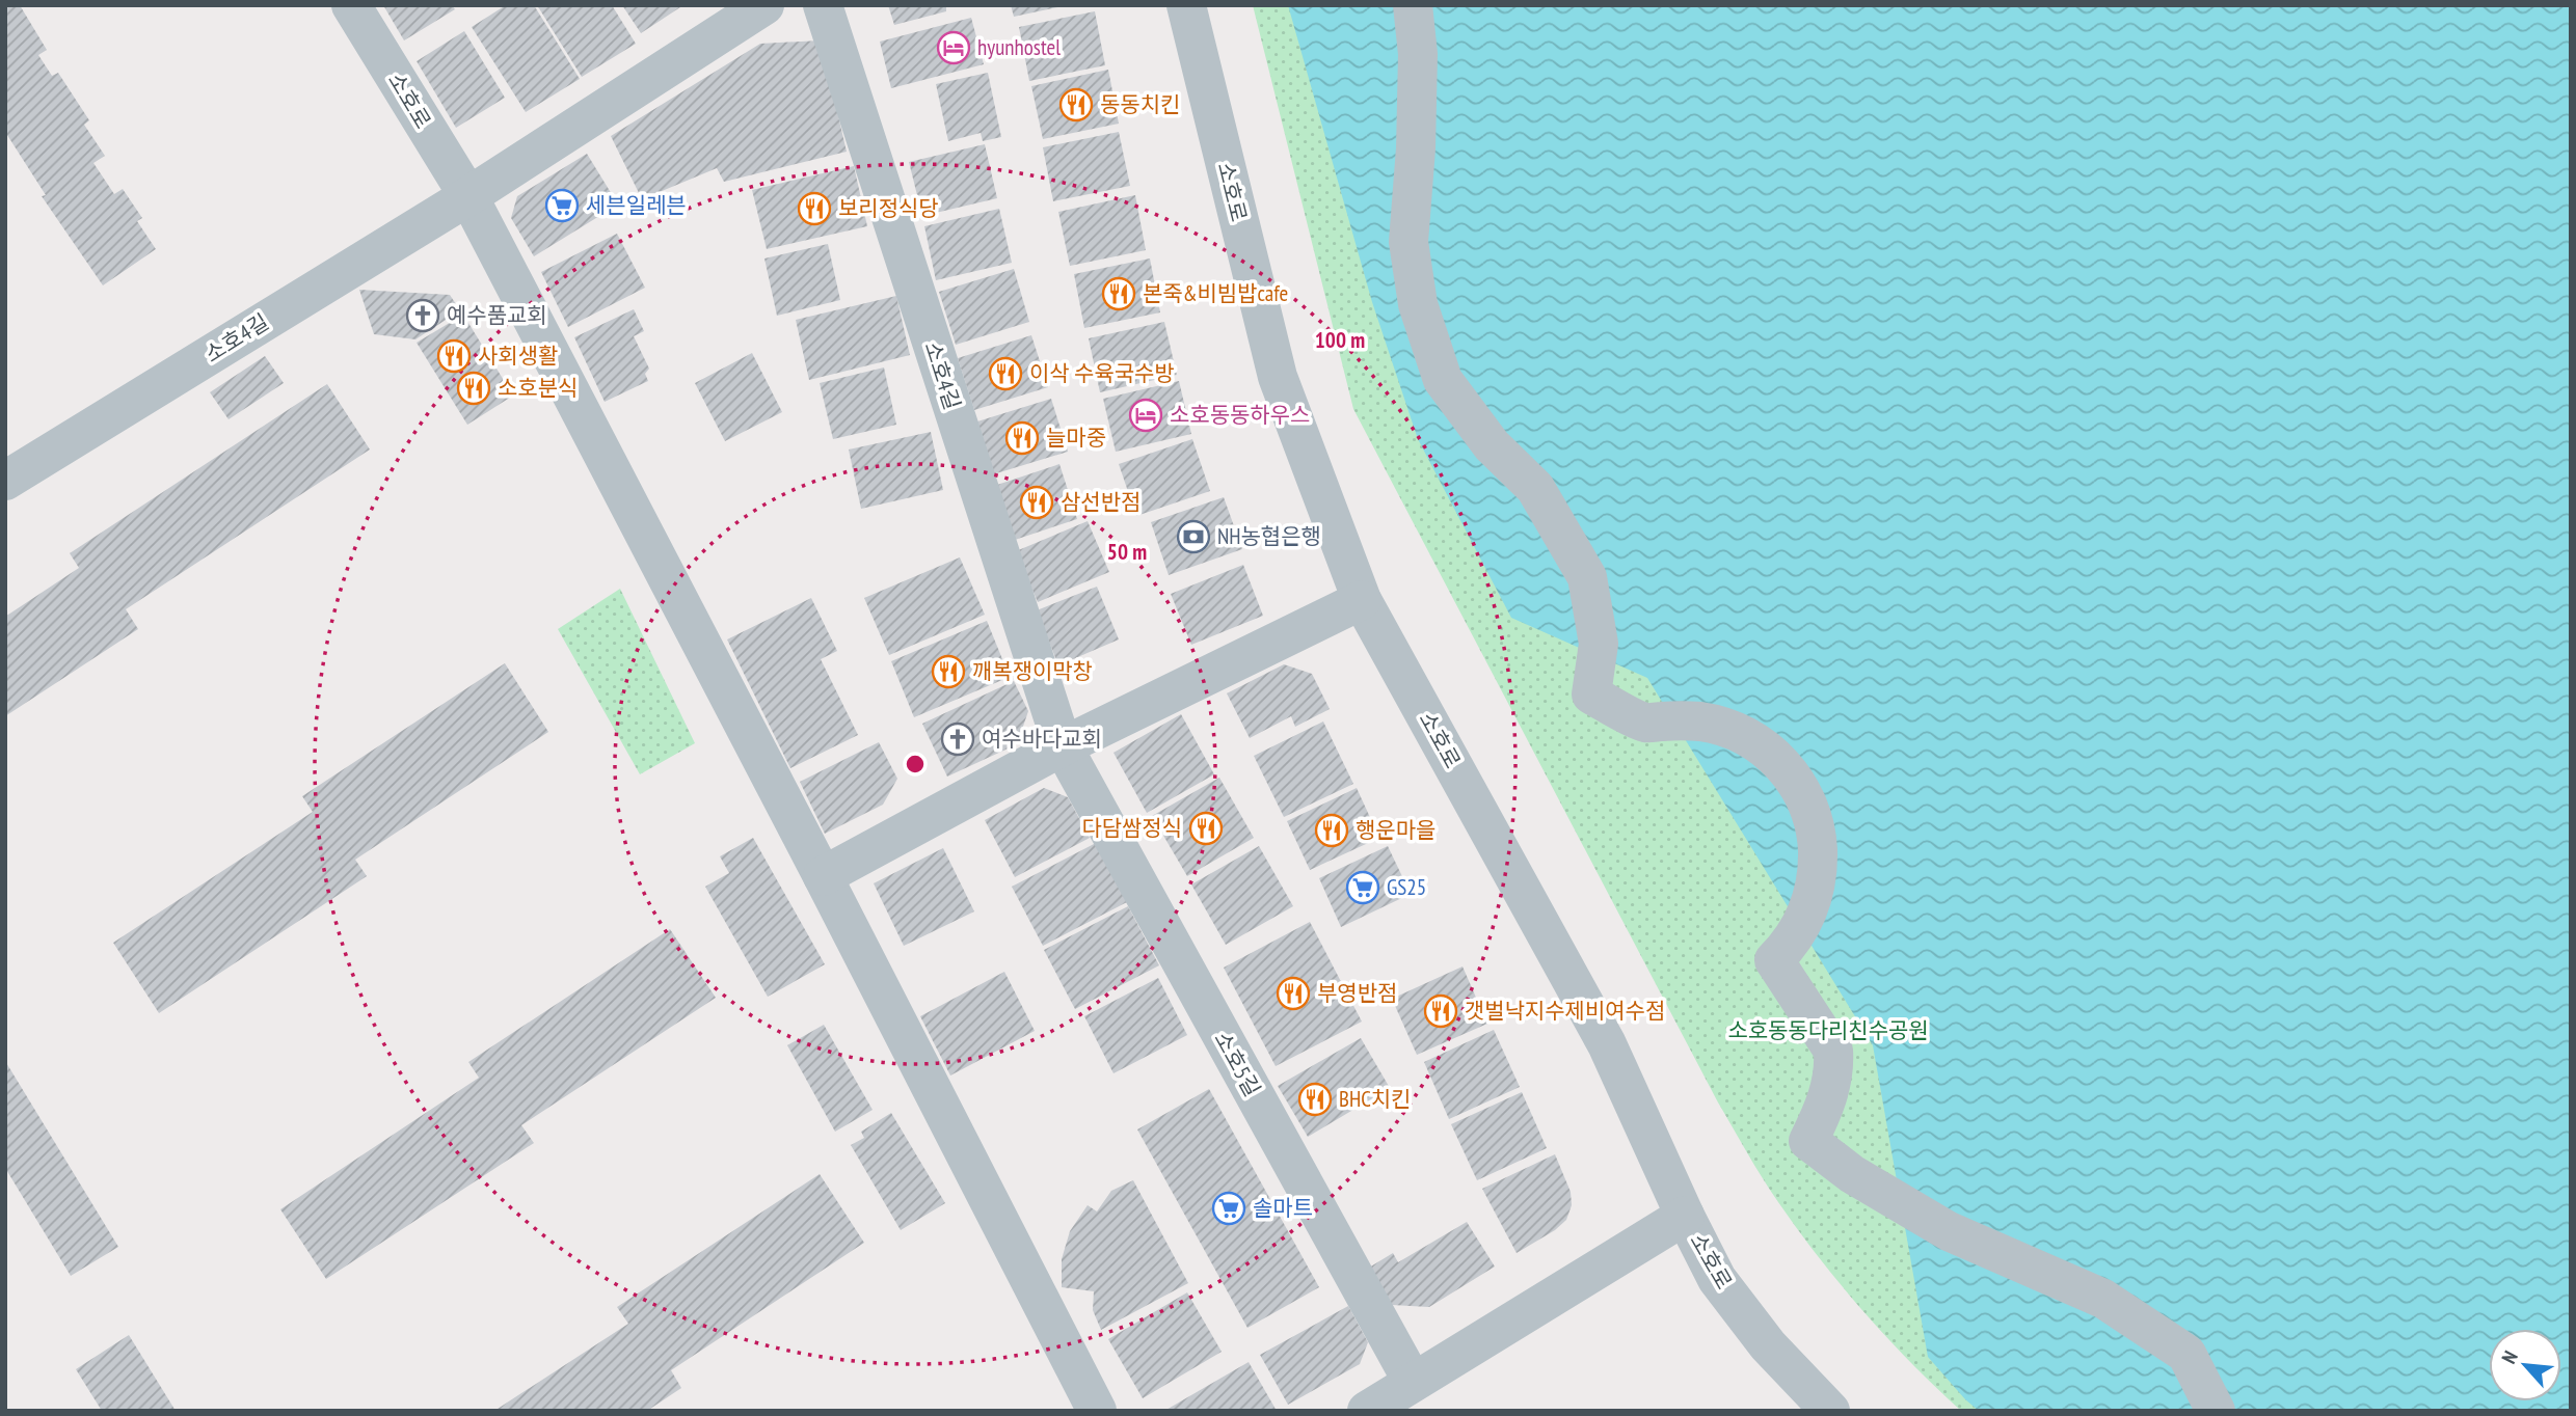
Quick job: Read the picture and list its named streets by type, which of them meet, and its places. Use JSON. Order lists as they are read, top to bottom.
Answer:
{
  "streets": {
    "street": ["소호로", "소호4길", "소호5길"]
  },
  "crossings": [
    ["소호로", "소호4길"],
    ["소호4길", "소호5길"]
  ],
  "parks": ["소호동동다리친수공원"],
  "places": {
    "hotel": ["hyunhostel", "소호동동하우스"],
    "restaurant": [
      "동동치킨",
      "보리정식당",
      "본죽&비빔밥cafe",
      "사회생활",
      "이삭 수육국수방",
      "소호분식",
      "늘마중",
      "삼선반점",
      "깨복쟁이막창",
      "다담쌈정식",
      "행운마을",
      "부영반점",
      "갯벌낙지수제비여수점",
      "BHC치킨"
    ],
    "supermarket": ["세븐일레븐", "GS25", "솔마트"],
    "church": ["예수품교회", "여수바다교회"],
    "bank": ["NH농협은행"]
  },
  "north": "top left",
  "rings": ["100 m", "50 m"]
}
